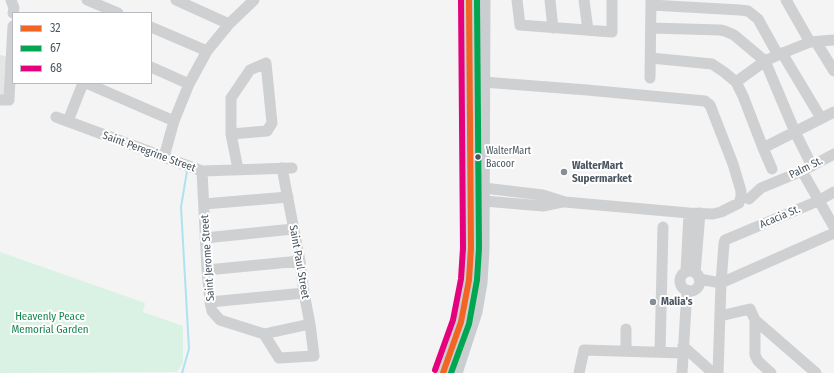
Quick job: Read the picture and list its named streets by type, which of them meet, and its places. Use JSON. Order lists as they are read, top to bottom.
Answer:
{
  "streets": {
    "street": [
      "Saint Peregrine Street",
      "Palm St.",
      "Acacia St.",
      "Saint Jerome Street",
      "Saint Paul Street"
    ]
  },
  "crossings": [
    ["Saint Peregrine Street", "Saint Jerome Street"],
    ["Saint Peregrine Street", "Saint Paul Street"],
    ["Saint Jerome Street", "Saint Paul Street"]
  ],
  "parks": ["Heavenly Peace Memorial Garden"],
  "places": ["WalterMart Bacoor", "WalterMart Supermarket", "Malia's"],
  "lines": ["transit line 32", "transit line 67", "transit line 68"],
  "legend": ["32", "67", "68"]
}
